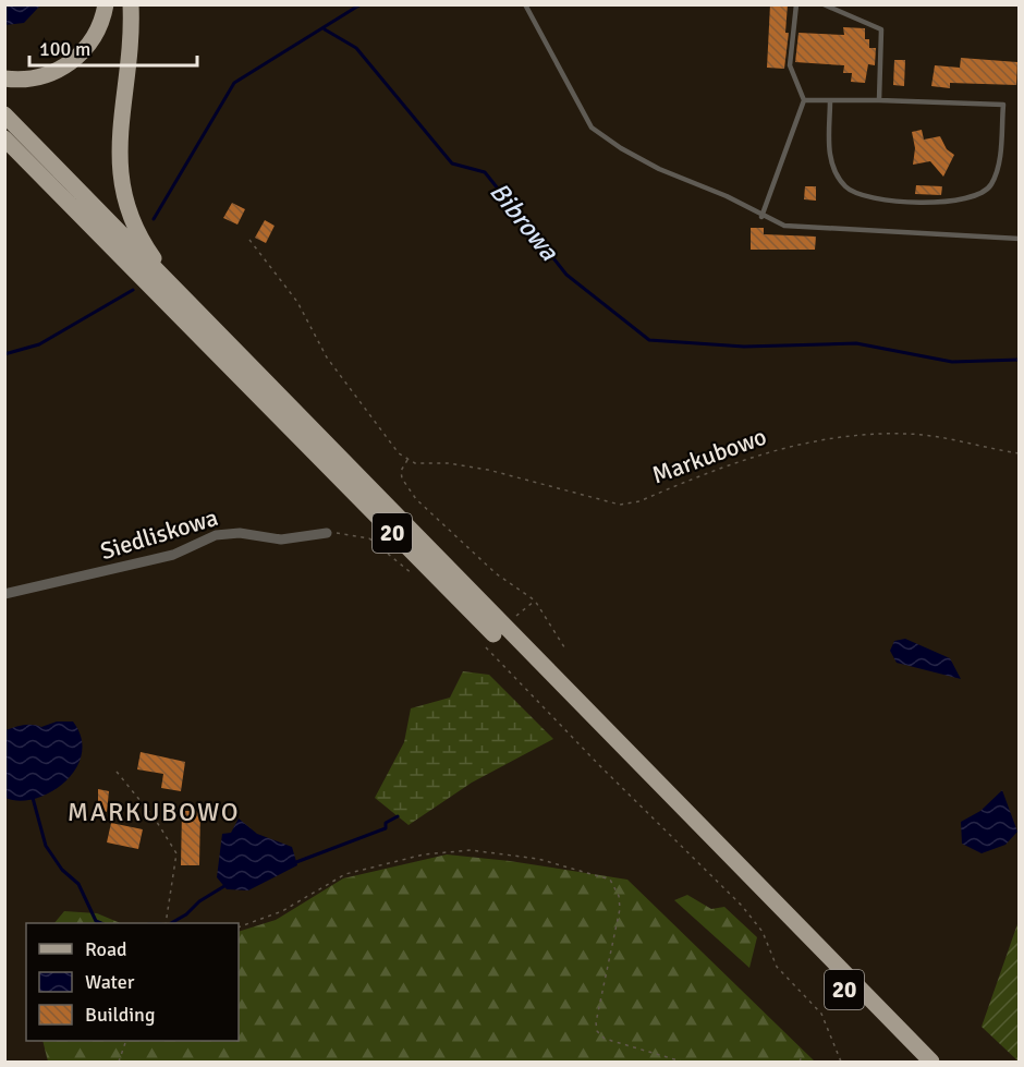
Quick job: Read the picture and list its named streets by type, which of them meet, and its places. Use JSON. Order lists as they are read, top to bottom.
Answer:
{
  "streets": {
    "main road": ["20"],
    "street": ["Siedliskowa"],
    "path": ["Markubowo"]
  },
  "districts": ["MARKUBOWO"],
  "water": ["Bibrowa"],
  "legend": ["Road", "Water", "Building"],
  "scale_bar": "100 m"
}
